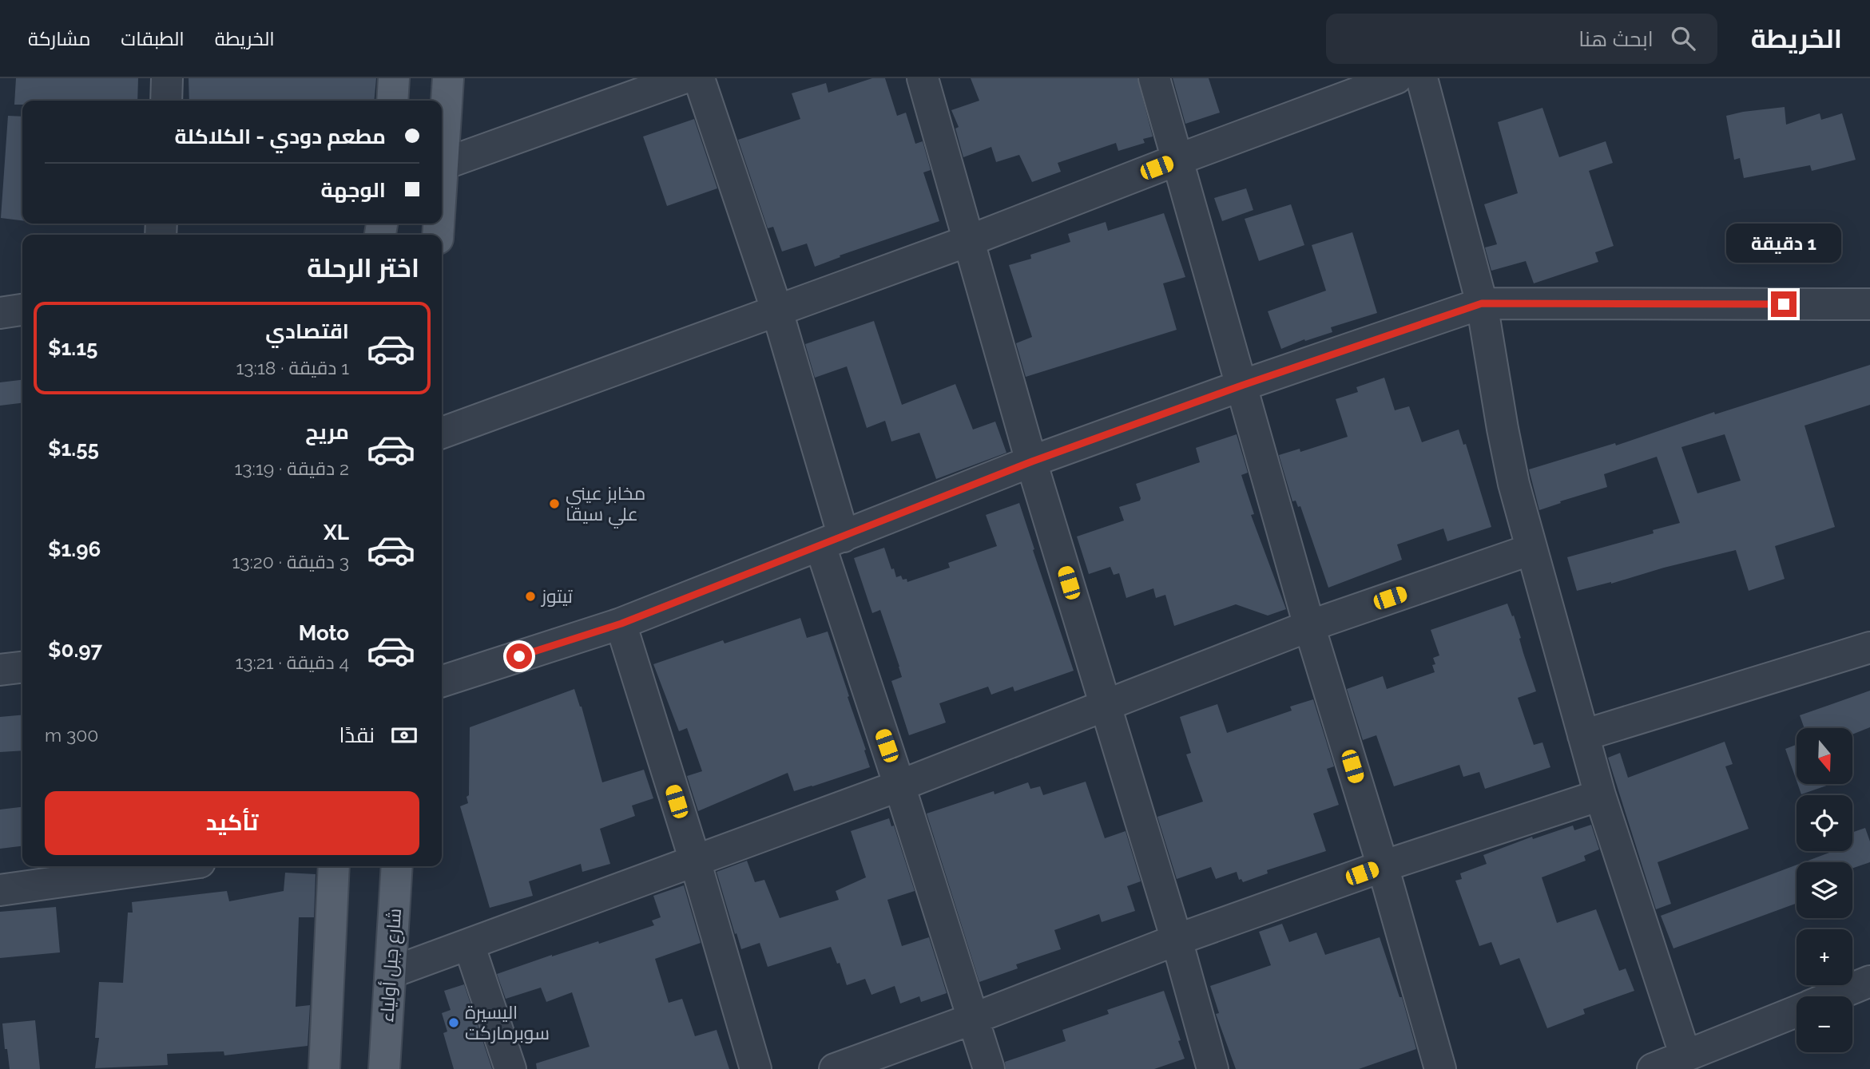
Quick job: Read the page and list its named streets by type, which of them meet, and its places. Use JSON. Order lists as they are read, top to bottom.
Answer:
{
  "streets": {
    "main road": ["شارع جبل أولياء"]
  },
  "places": ["مخابز عيني علي سيقا", "تيتوز", "اليسيرة سوبرماركت"],
  "north": "bottom",
  "page": {
    "header": "الخريطة",
    "search": "ابحث هنا",
    "nav": ["الخريطة", "الطبقات", "مشاركة"],
    "banner": ["مطعم دودي - الكلاكلة", "الوجهة"],
    "bubble": "1 دقيقة",
    "heading": "اختر الرحلة",
    "list": [
      {
        "name": "اقتصادي",
        "note": "1 دقيقة · 13:18",
        "value": "$1.15"
      },
      {
        "name": "مريح",
        "note": "2 دقيقة · 13:19",
        "value": "$1.55"
      },
      {
        "name": "XL",
        "note": "3 دقيقة · 13:20",
        "value": "$1.96"
      },
      {
        "name": "Moto",
        "note": "4 دقيقة · 13:21",
        "value": "$0.97"
      }
    ],
    "pay": ["نقدًا", "300 m"],
    "map_buttons": ["+", "−"],
    "buttons": "تأكيد"
  }
}
